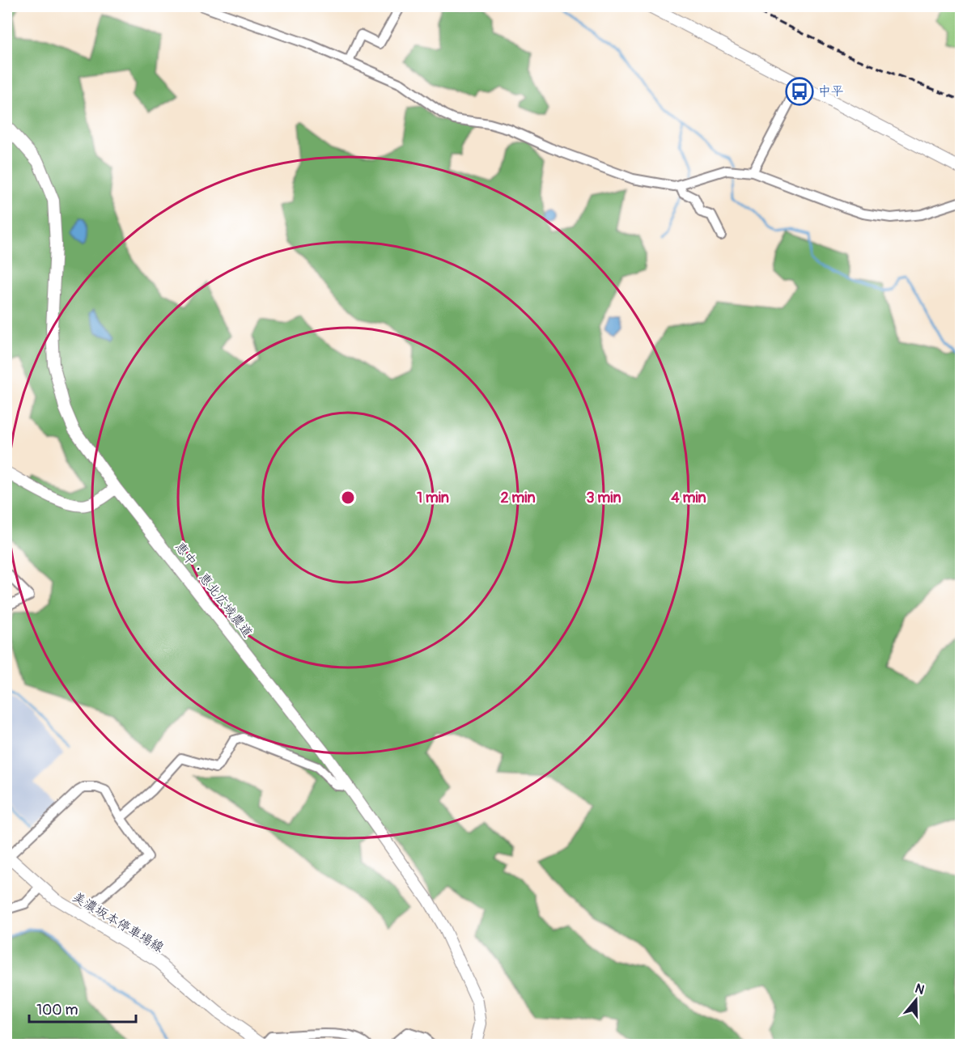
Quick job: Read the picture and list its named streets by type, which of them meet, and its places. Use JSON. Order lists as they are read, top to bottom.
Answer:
{
  "streets": {
    "street": ["恵中・恵北広域農道", "美濃坂本停車場線"]
  },
  "places": {
    "bus stop": ["中平"]
  },
  "scale_bar": "100 m",
  "north": "top",
  "rings": [
    "1 min",
    "2 min",
    "3 min",
    "4 min"
  ]
}
